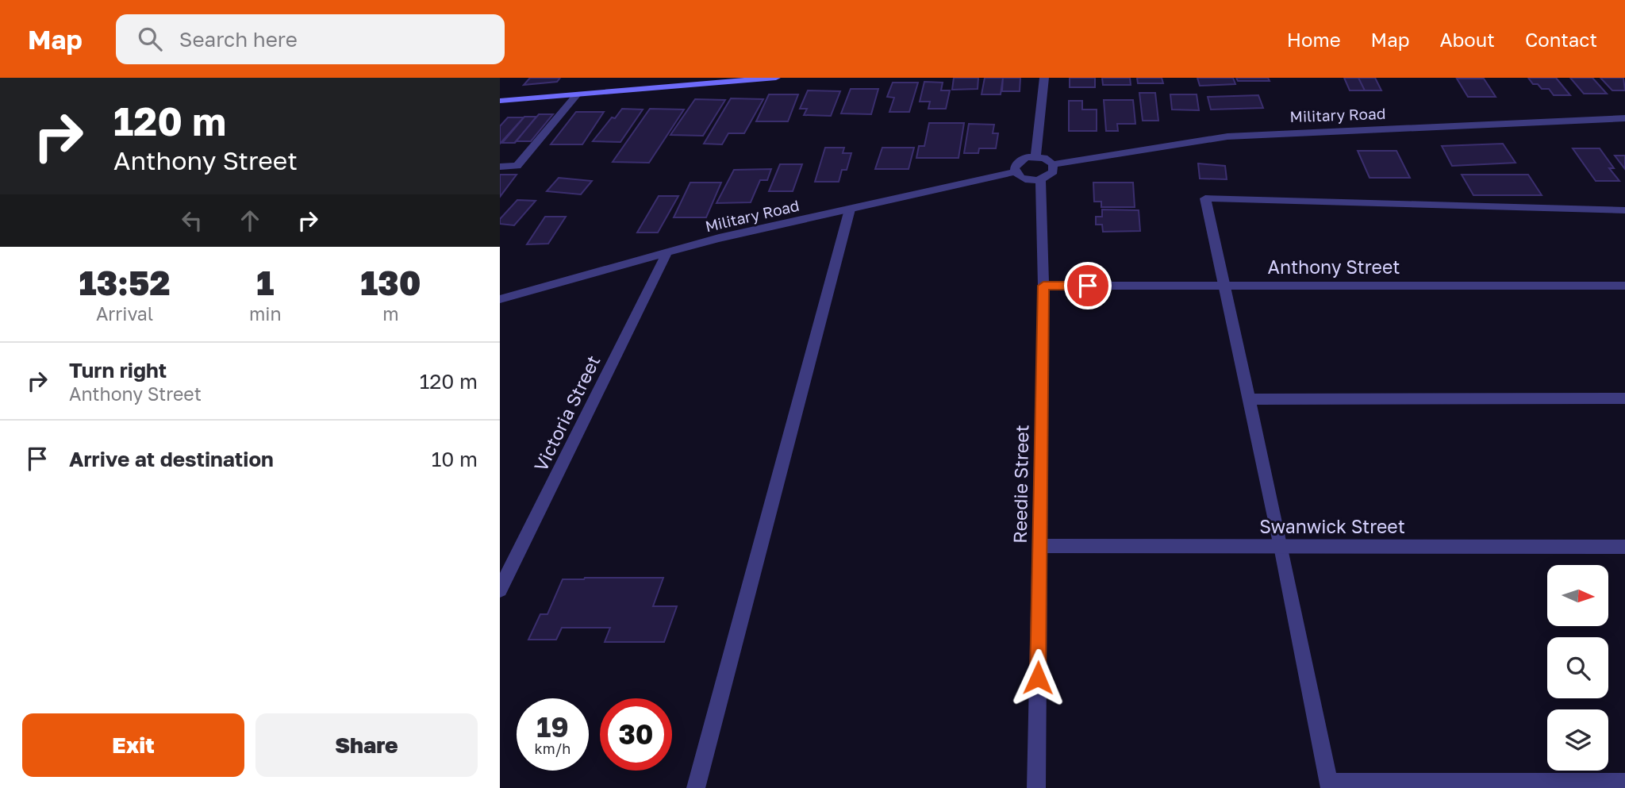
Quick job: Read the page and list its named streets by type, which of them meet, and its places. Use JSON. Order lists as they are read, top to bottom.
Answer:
{
  "streets": {
    "street": [
      "Military Road",
      "Anthony Street",
      "Victoria Street",
      "Reedie Street",
      "Swanwick Street"
    ]
  },
  "crossings": [
    ["Military Road", "Victoria Street"],
    ["Military Road", "Reedie Street"],
    ["Anthony Street", "Reedie Street"],
    ["Reedie Street", "Swanwick Street"]
  ],
  "north": "right",
  "page": {
    "header": "Map",
    "search": "Search here",
    "nav": [
      "Home",
      "Map",
      "About",
      "Contact"
    ],
    "turn": ["120 m", "Anthony Street"],
    "eta": [
      "13:52",
      "Arrival",
      "1",
      "min",
      "130",
      "m"
    ],
    "list": [
      {
        "name": "Turn right",
        "note": "Anthony Street",
        "value": "120 m"
      },
      {
        "name": "Arrive at destination",
        "value": "10 m"
      }
    ],
    "speed": "19 km/h",
    "limit": "30",
    "buttons": ["Exit", "Share"]
  }
}
